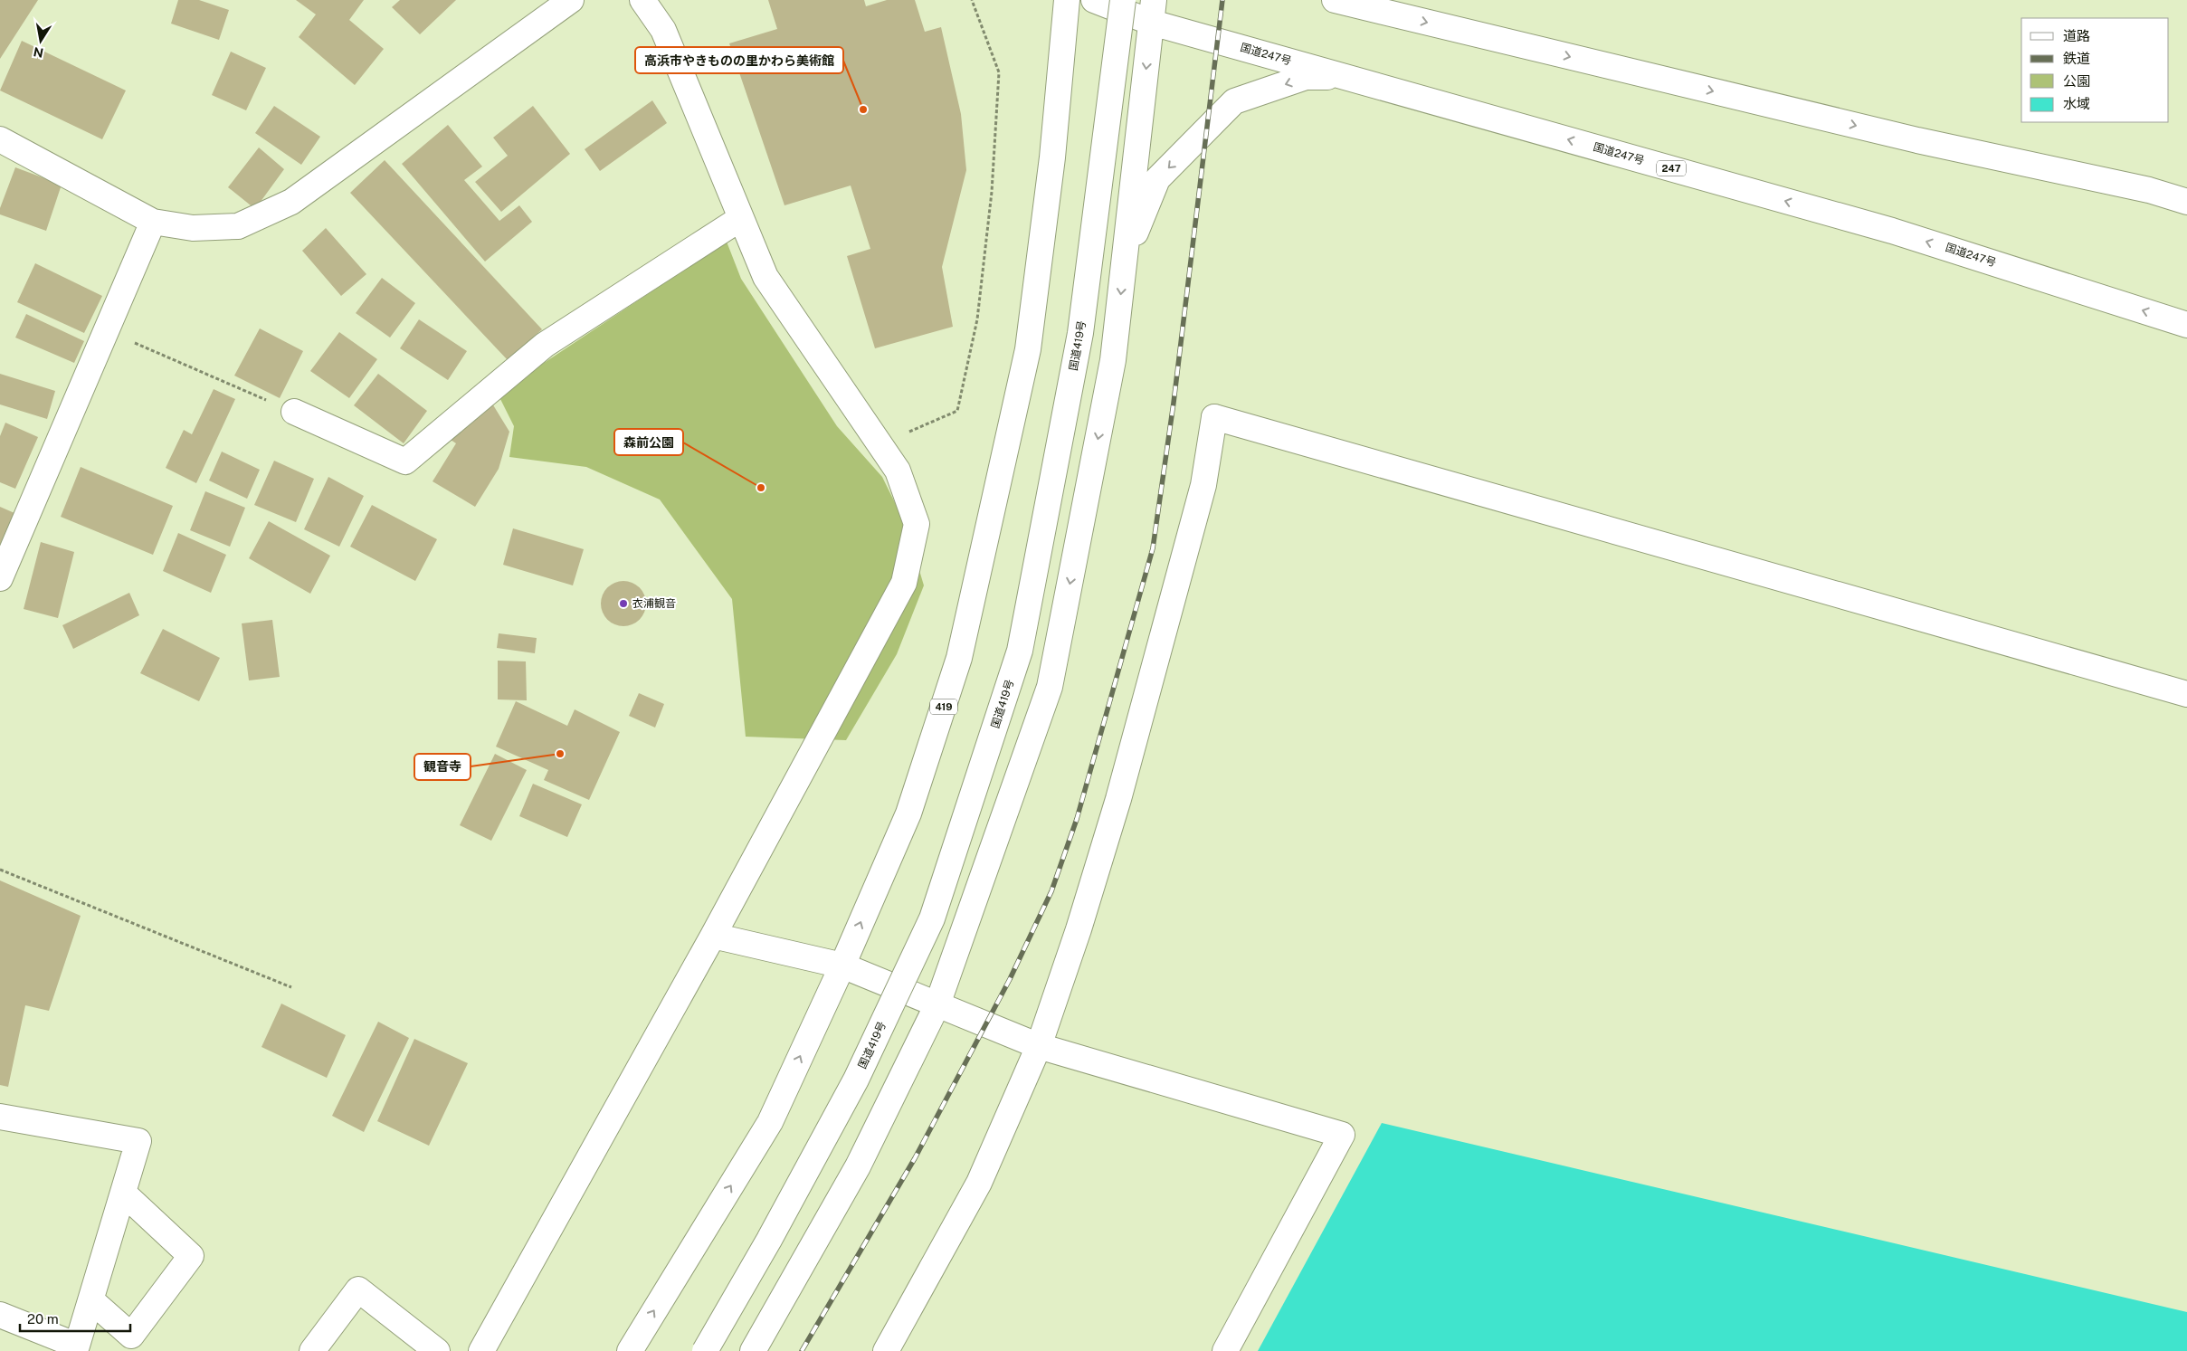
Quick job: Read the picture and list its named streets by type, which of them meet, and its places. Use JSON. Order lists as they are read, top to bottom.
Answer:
{
  "streets": {
    "main road": [
      "国道247号",
      "247",
      "国道419号",
      "419"
    ]
  },
  "places": [
    "高浜市やきものの里かわら美術館",
    "森前公園",
    "衣浦観音",
    "観音寺"
  ],
  "legend": [
    "道路",
    "鉄道",
    "公園",
    "水域"
  ],
  "scale_bar": "20 m",
  "north": "bottom"
}
